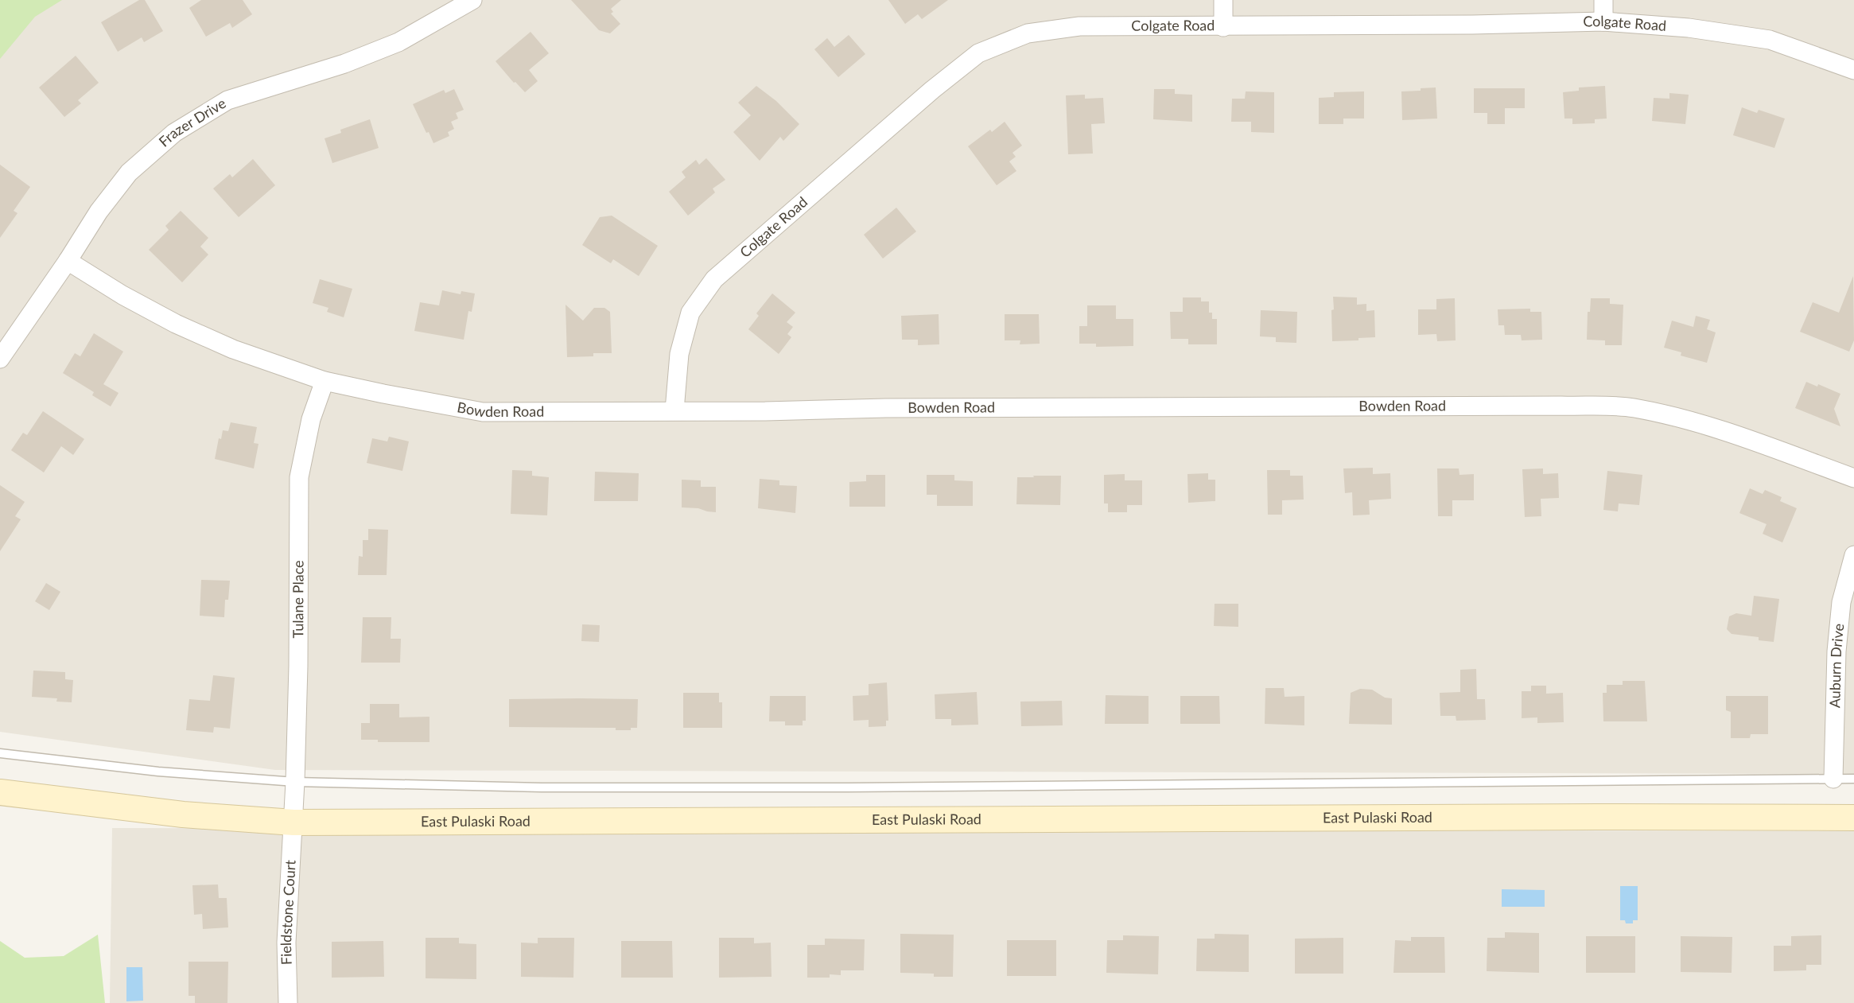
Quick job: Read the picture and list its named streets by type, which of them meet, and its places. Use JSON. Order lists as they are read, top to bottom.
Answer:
{
  "streets": {
    "main road": ["East Pulaski Road"],
    "street": [
      "Colgate Road",
      "Frazer Drive",
      "Bowden Road",
      "Tulane Place",
      "Auburn Drive",
      "Fieldstone Court"
    ]
  },
  "crossings": [
    ["Colgate Road", "Bowden Road"],
    ["Frazer Drive", "Bowden Road"],
    ["Bowden Road", "Tulane Place"],
    ["Tulane Place", "East Pulaski Road"],
    ["Tulane Place", "Fieldstone Court"],
    ["East Pulaski Road", "Fieldstone Court"]
  ]
}
